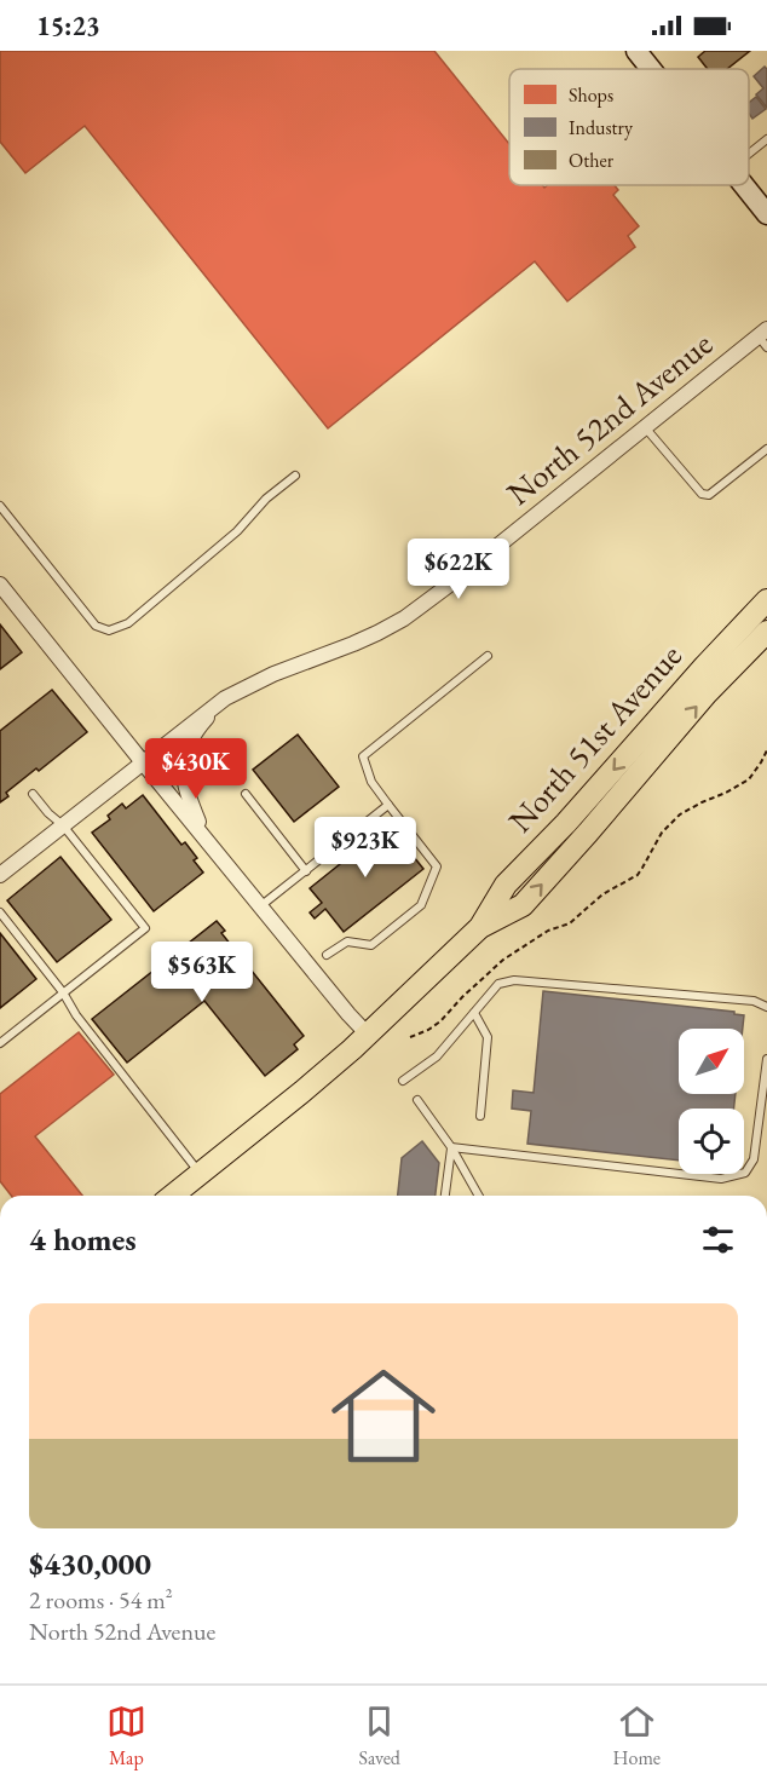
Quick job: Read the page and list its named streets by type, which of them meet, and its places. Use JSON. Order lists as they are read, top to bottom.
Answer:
{
  "streets": {
    "main road": ["North 51st Avenue"],
    "street": ["North 52nd Avenue"]
  },
  "legend": ["Shops", "Industry", "Other"],
  "north": "top right",
  "page": {
    "status": "15:23",
    "price": [
      "$622K",
      "$430K",
      "$923K",
      "$563K"
    ],
    "heading": "4 homes",
    "list": [
      {
        "name": "$430,000",
        "note": "2 rooms · 54 m² · North 52nd Avenue"
      }
    ],
    "tabs": ["Map", "Saved", "Home"]
  }
}
